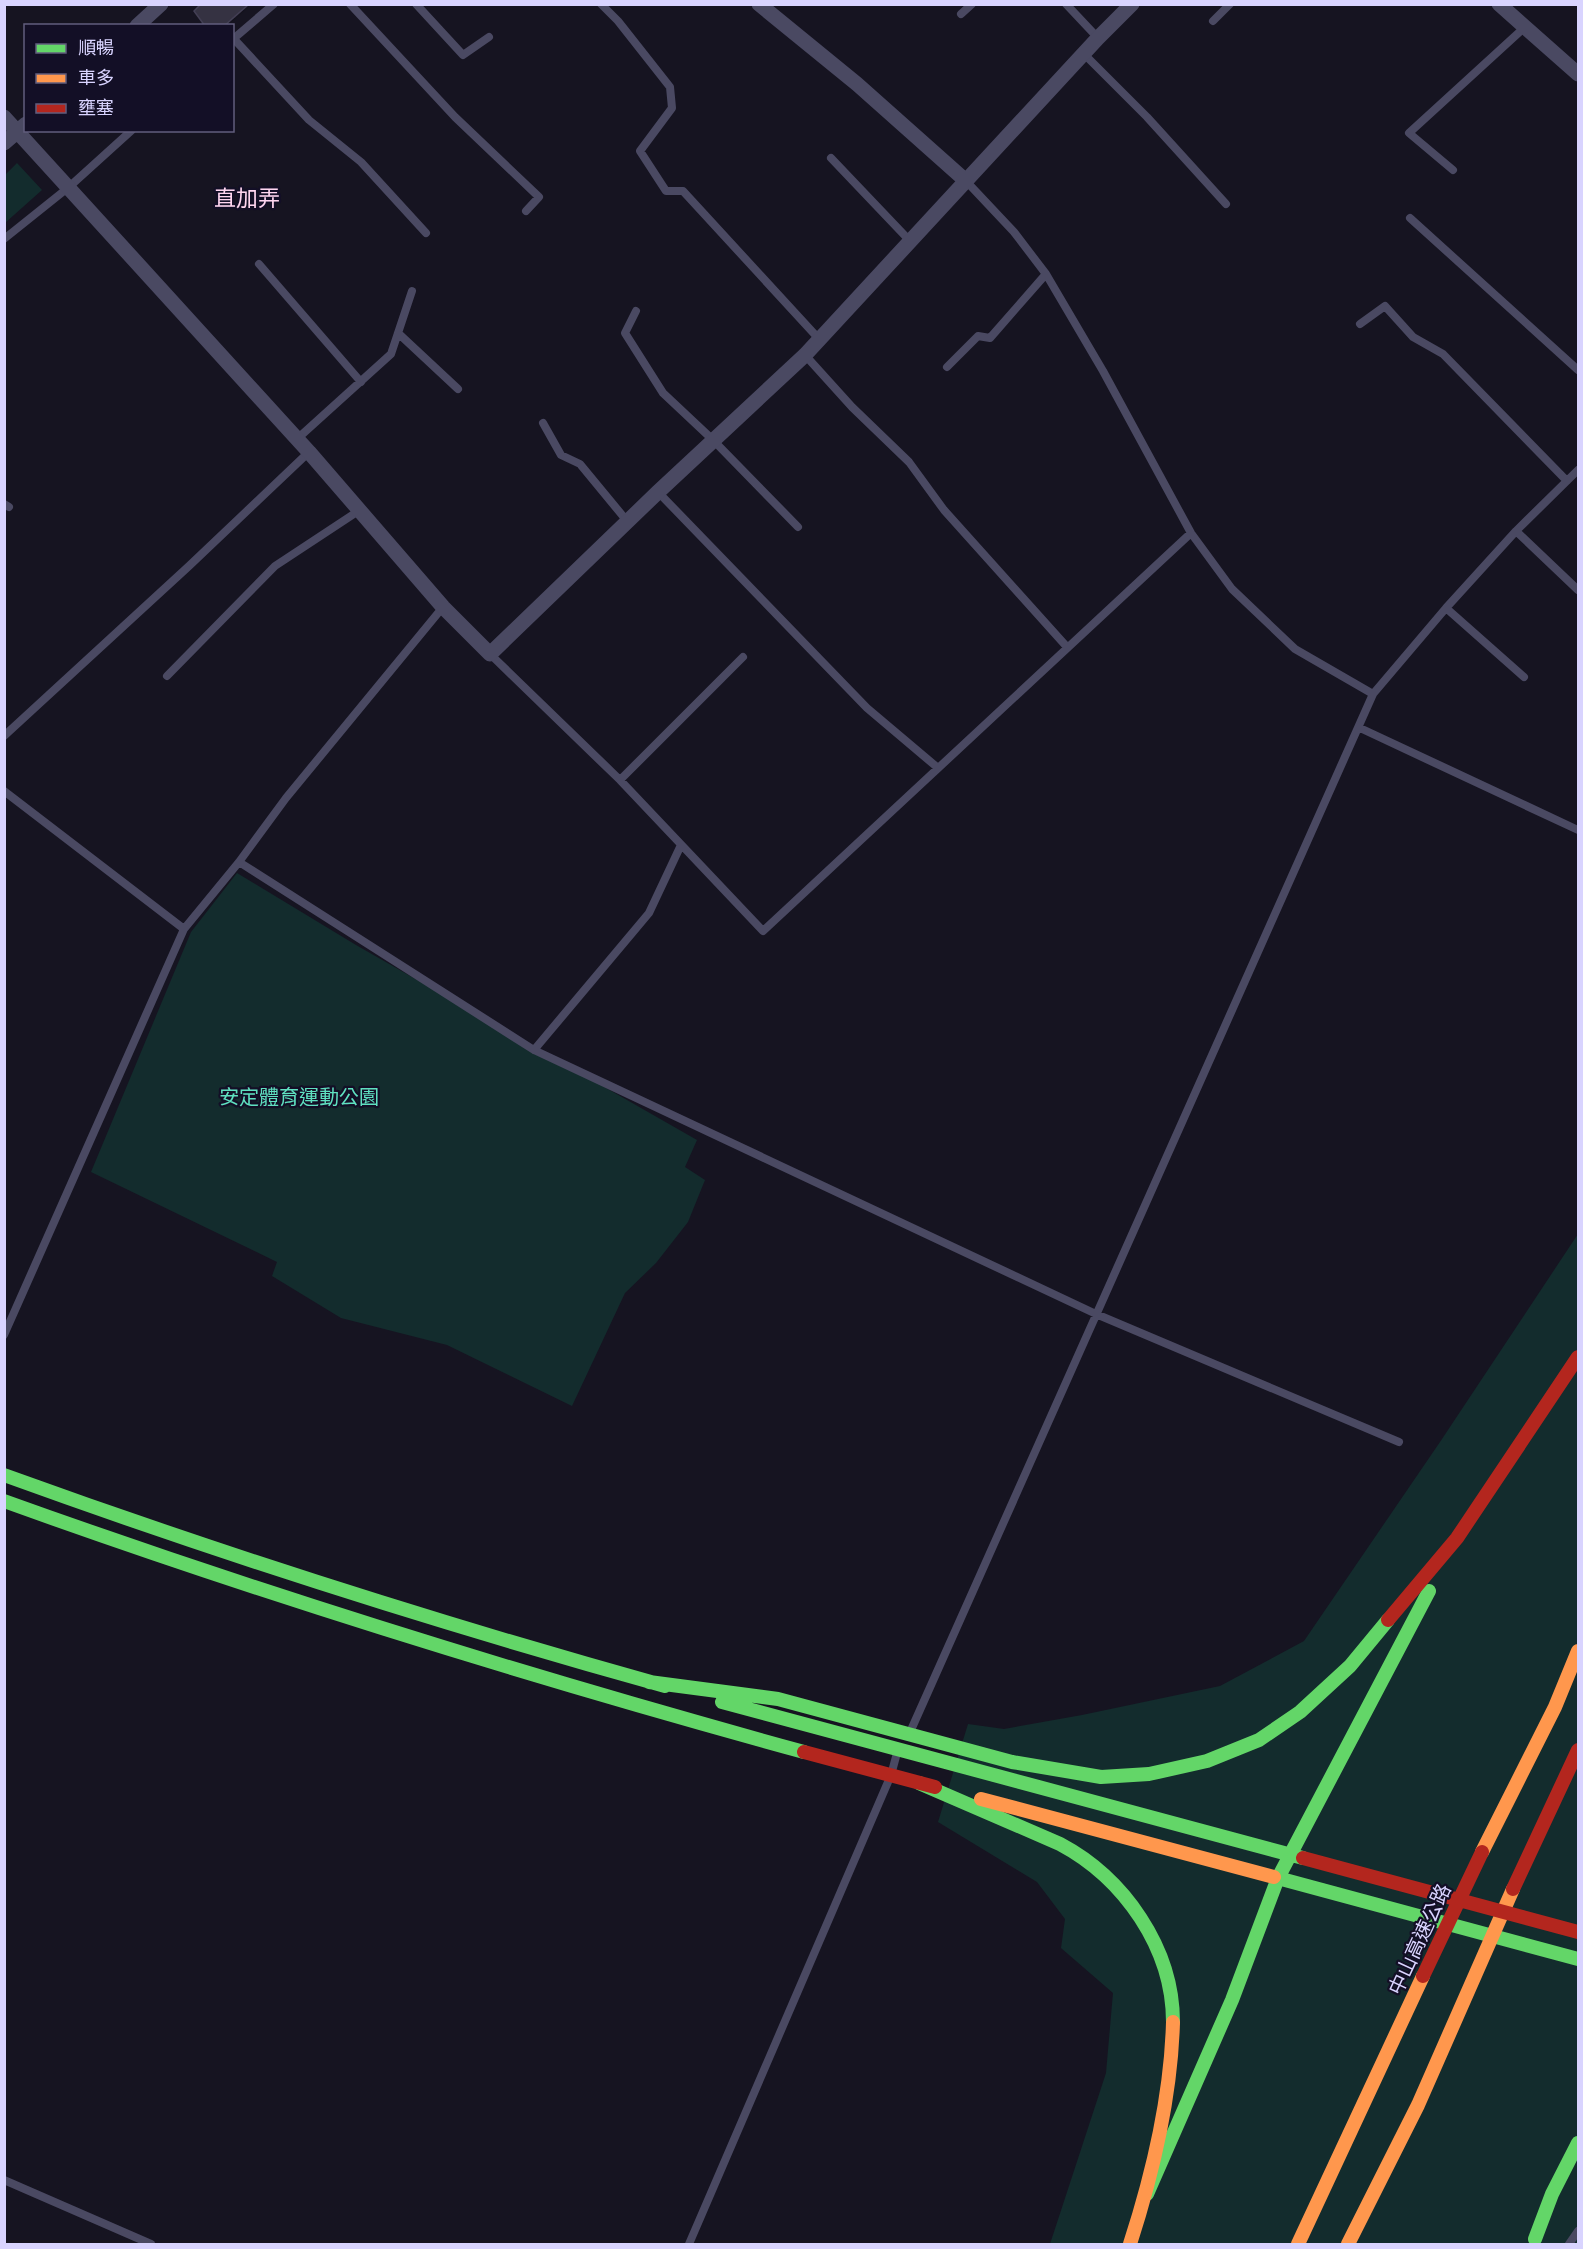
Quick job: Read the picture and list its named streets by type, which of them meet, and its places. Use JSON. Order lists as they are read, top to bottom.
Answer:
{
  "streets": {
    "main road": ["中山高速公路"]
  },
  "districts": ["直加弄"],
  "parks": ["安定體育運動公園"],
  "legend": ["順暢", "車多", "壅塞"]
}
